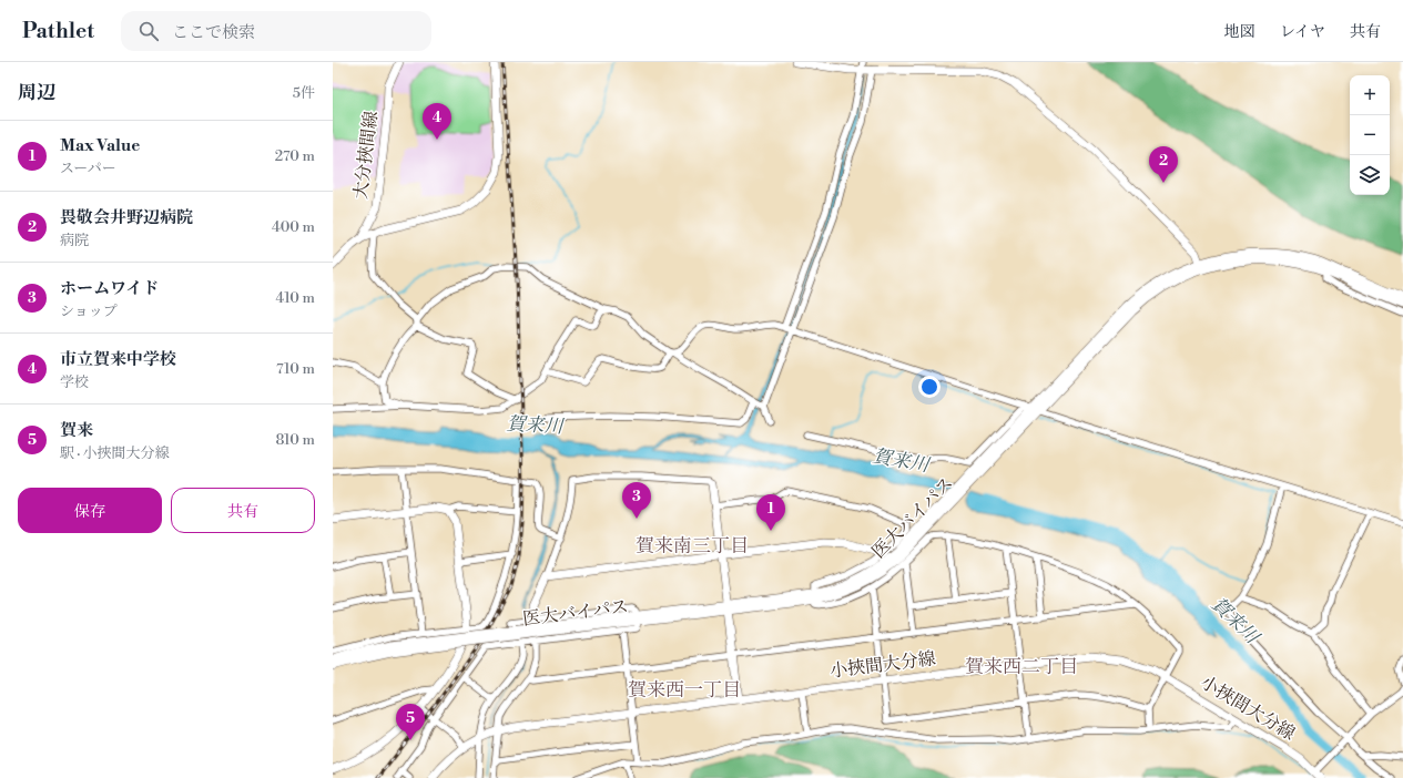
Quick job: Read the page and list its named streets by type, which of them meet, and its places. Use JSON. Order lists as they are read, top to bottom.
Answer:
{
  "streets": {
    "main road": ["大分挾間線", "医大バイパス", "小挾間大分線"]
  },
  "districts": ["賀来南三丁目", "賀来西二丁目", "賀来西一丁目"],
  "water": ["賀来川"],
  "page": {
    "header": "Pathlet",
    "search": "ここで検索",
    "nav": ["地図", "レイヤ", "共有"],
    "heading": ["周辺", "5件"],
    "map_buttons": ["+", "−"],
    "pins": [
      "4",
      "2",
      "3",
      "1",
      "5"
    ],
    "list": [
      {
        "mark": "1",
        "name": "Max Value",
        "note": "スーパー",
        "value": "270 m"
      },
      {
        "mark": "2",
        "name": "畏敬会井野辺病院",
        "note": "病院",
        "value": "400 m"
      },
      {
        "mark": "3",
        "name": "ホームワイド",
        "note": "ショップ",
        "value": "410 m"
      },
      {
        "mark": "4",
        "name": "市立賀来中学校",
        "note": "学校",
        "value": "710 m"
      },
      {
        "mark": "5",
        "name": "賀来",
        "note": "駅 · 小挾間大分線",
        "value": "810 m"
      }
    ],
    "buttons": ["保存", "共有"]
  }
}
